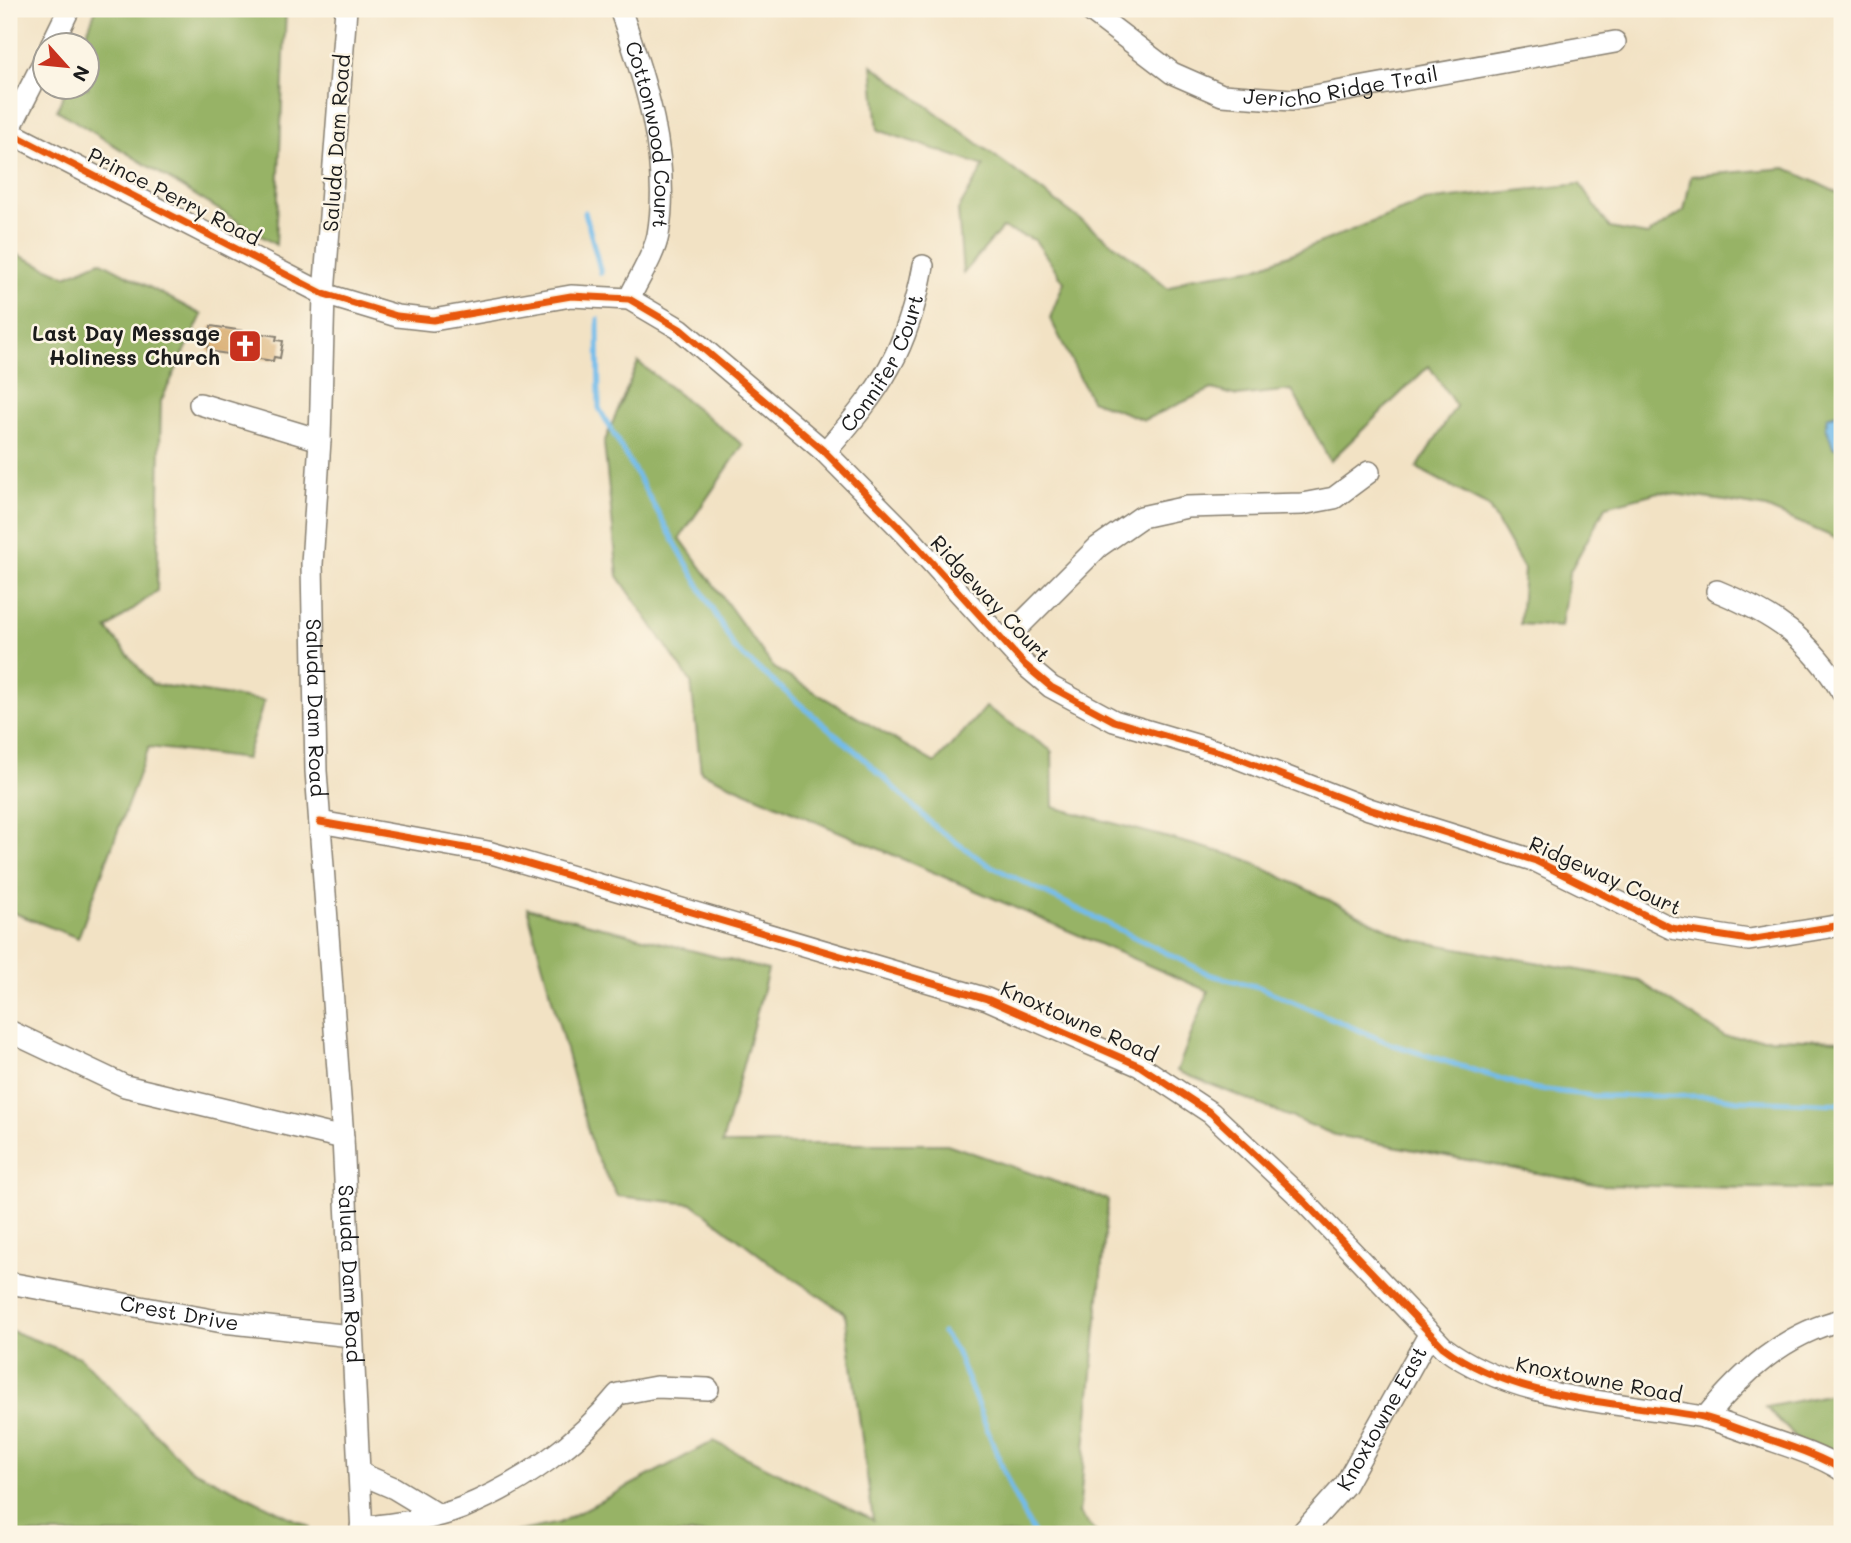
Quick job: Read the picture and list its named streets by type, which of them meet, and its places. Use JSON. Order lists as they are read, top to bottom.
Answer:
{
  "streets": {
    "street": [
      "Jericho Ridge Trail",
      "Cottonwood Court",
      "Saluda Dam Road",
      "Prince Perry Road",
      "Connifer Court",
      "Ridgeway Court",
      "Knoxtowne Road",
      "Crest Drive",
      "Knoxtowne East"
    ]
  },
  "crossings": [
    ["Cottonwood Court", "Ridgeway Court"],
    ["Saluda Dam Road", "Prince Perry Road"],
    ["Saluda Dam Road", "Ridgeway Court"],
    ["Saluda Dam Road", "Knoxtowne Road"],
    ["Saluda Dam Road", "Crest Drive"],
    ["Prince Perry Road", "Ridgeway Court"],
    ["Connifer Court", "Ridgeway Court"],
    ["Knoxtowne Road", "Knoxtowne East"]
  ],
  "places": {
    "church": ["Last Day Message Holiness Church"]
  },
  "north": "bottom right"
}
